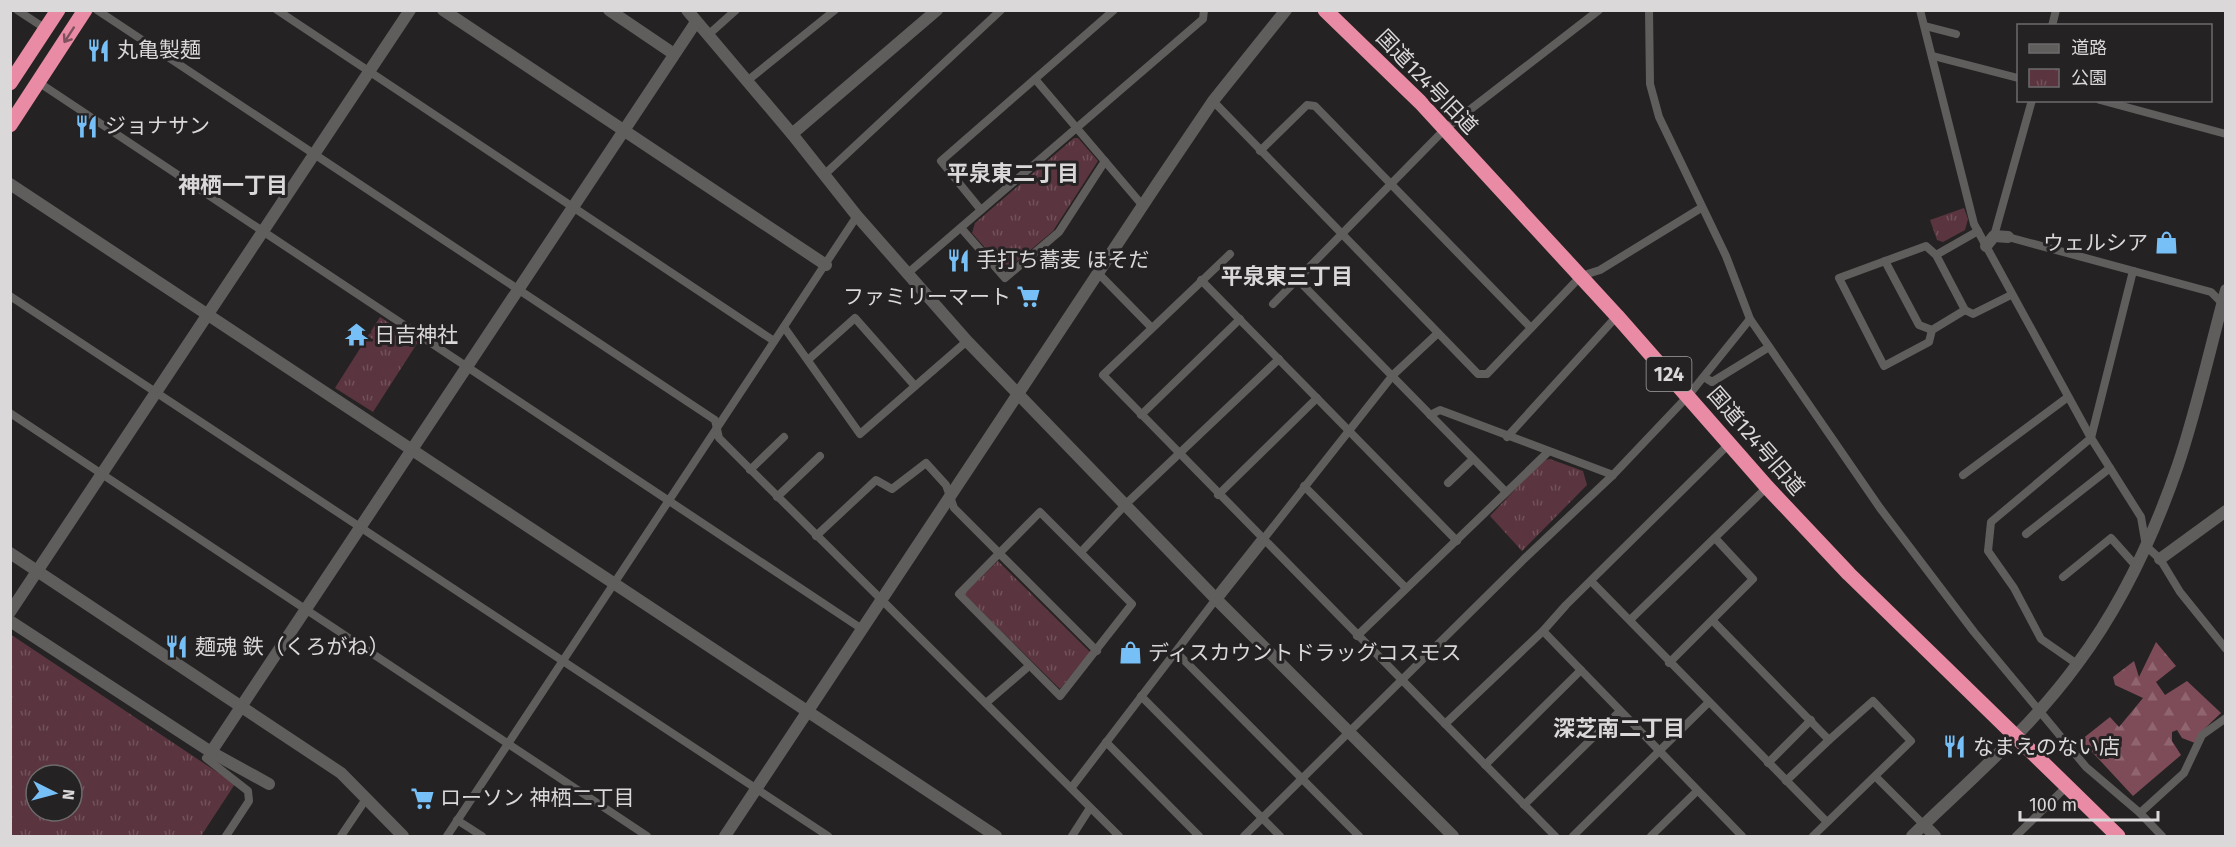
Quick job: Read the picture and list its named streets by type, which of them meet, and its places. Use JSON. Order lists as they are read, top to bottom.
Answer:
{
  "streets": {
    "highway": ["国道124号旧道", "124"]
  },
  "districts": [
    "平泉東二丁目",
    "神栖一丁目",
    "平泉東三丁目",
    "深芝南二丁目"
  ],
  "places": {
    "restaurant": [
      "丸亀製麺",
      "ジョナサン",
      "手打ち蕎麦 ほそだ",
      "麺魂 鉄（くろがね）",
      "なまえのない店"
    ],
    "shop": ["ウェルシア", "ディスカウントドラッグコスモス"],
    "supermarket": ["ファミリーマート", "ローソン 神栖二丁目"],
    "temple": ["日吉神社"]
  },
  "legend": ["道路", "公園"],
  "scale_bar": "100 m",
  "north": "right"
}
